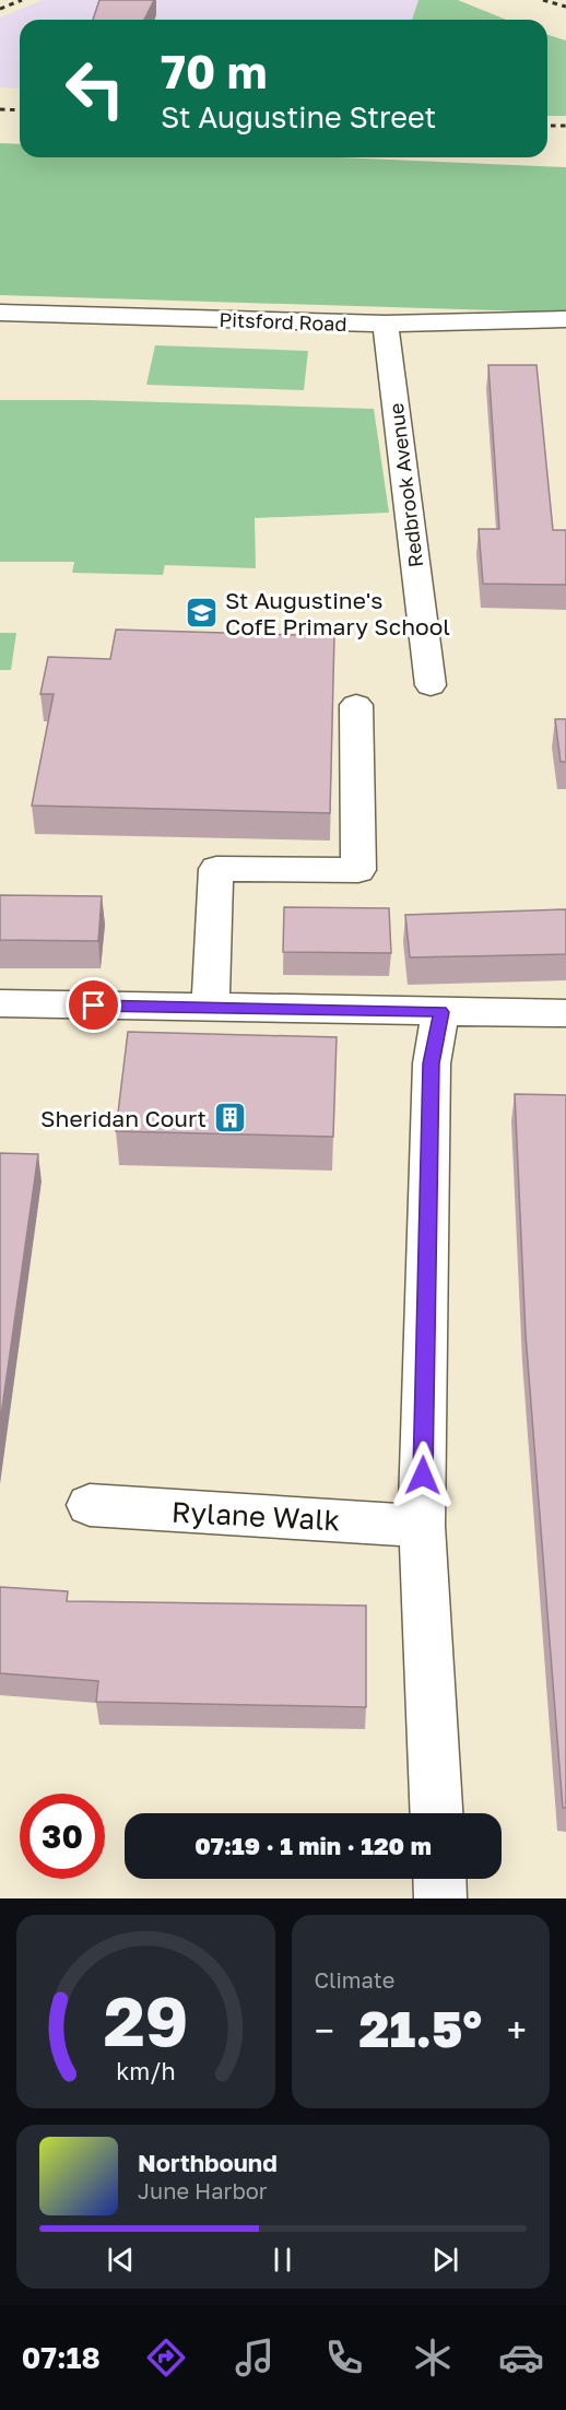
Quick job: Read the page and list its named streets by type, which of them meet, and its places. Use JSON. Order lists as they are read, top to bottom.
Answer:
{
  "streets": {
    "street": ["Pitsford Road", "Redbrook Avenue", "Rylane Walk"]
  },
  "crossings": [
    ["Pitsford Road", "Redbrook Avenue"]
  ],
  "places": {
    "school or university": ["St Augustine's CofE Primary School"],
    "building": ["Sheridan Court"]
  },
  "page": {
    "turn": ["70 m", "St Augustine Street"],
    "limit": "30",
    "trip": "07:19 · 1 min · 120 m",
    "tile": "Climate",
    "heat": ["−", "21.5°", "+"],
    "song": ["Northbound", "June Harbor"],
    "tabs": "07:18",
    "gauge": ["29", "km/h"]
  }
}
